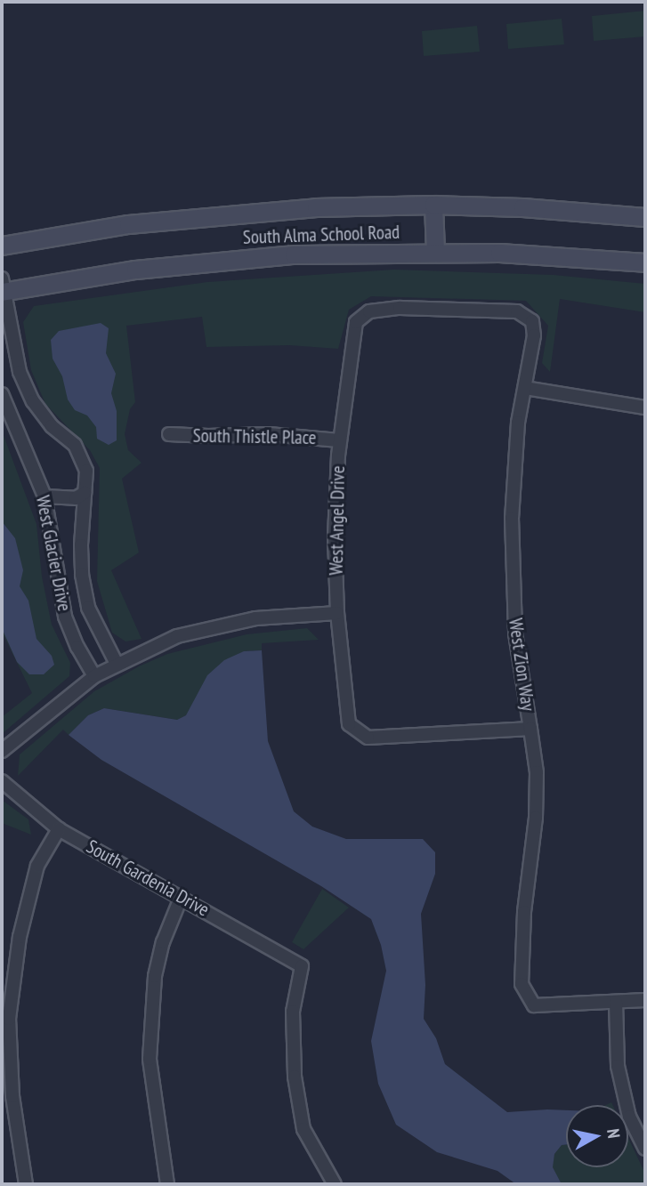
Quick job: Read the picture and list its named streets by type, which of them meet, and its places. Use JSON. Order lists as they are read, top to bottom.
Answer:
{
  "streets": {
    "main road": ["South Alma School Road"],
    "street": [
      "South Thistle Place",
      "West Angel Drive",
      "West Glacier Drive",
      "West Zion Way",
      "South Gardenia Drive"
    ]
  },
  "crossings": [
    ["South Alma School Road", "West Glacier Drive"],
    ["South Thistle Place", "West Angel Drive"],
    ["West Angel Drive", "West Zion Way"]
  ],
  "north": "right"
}
